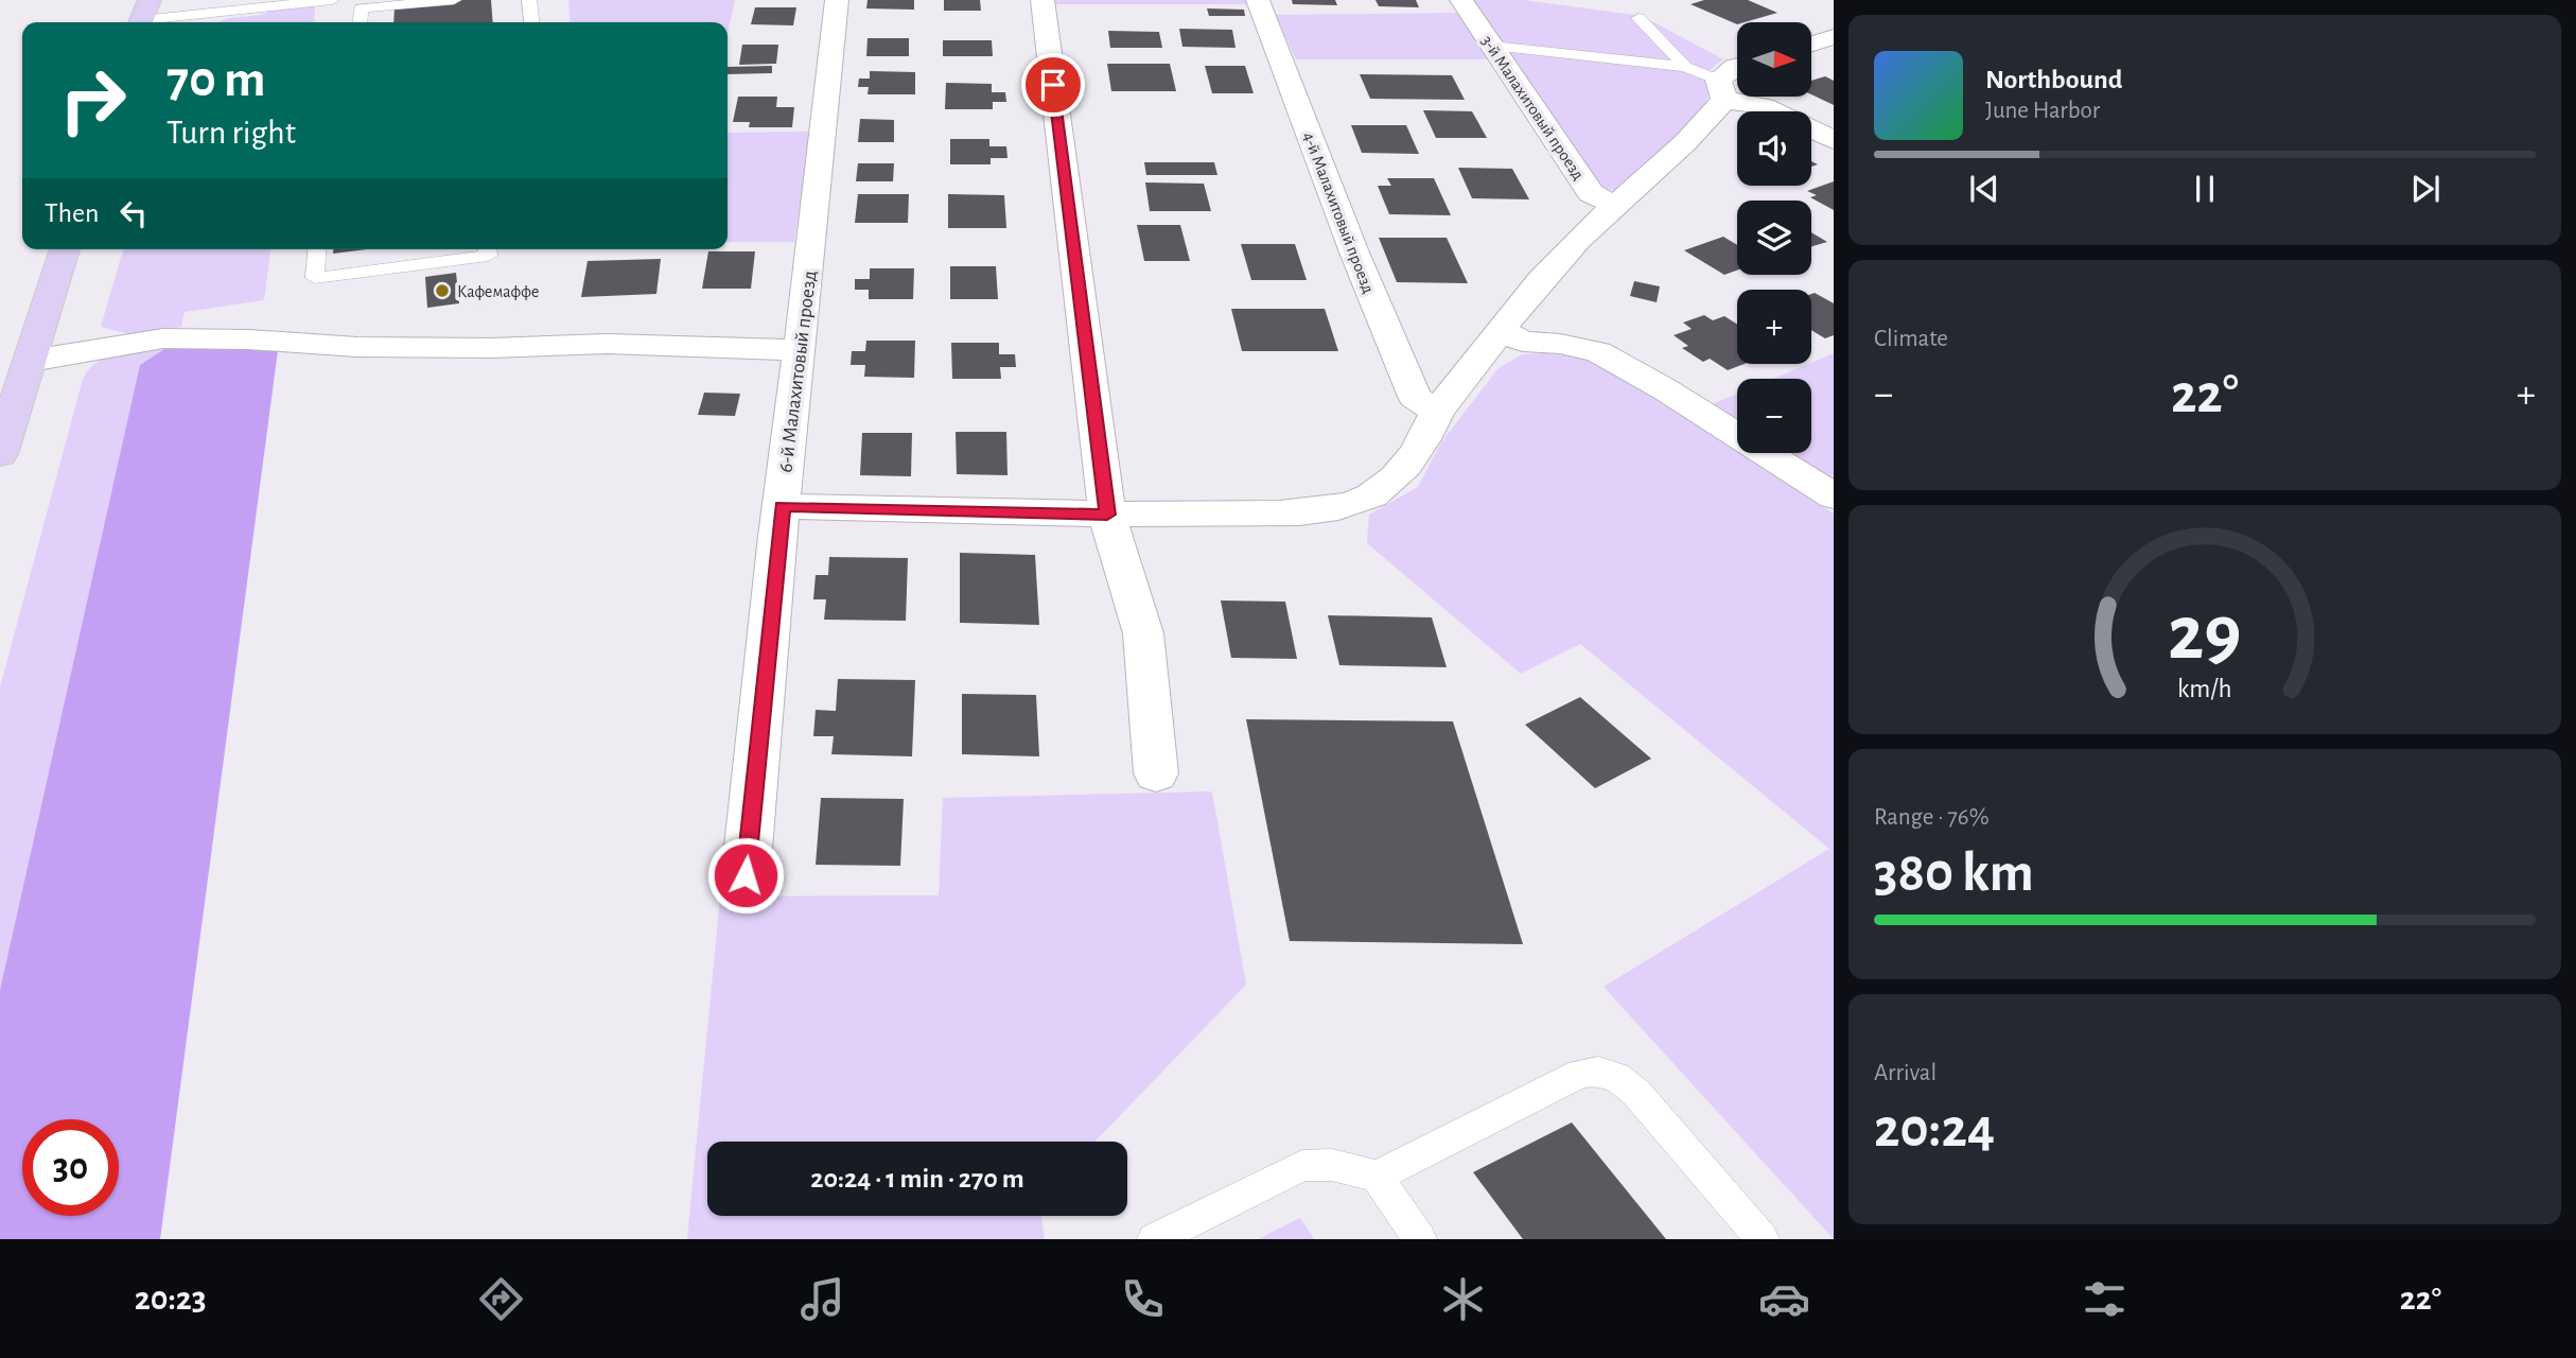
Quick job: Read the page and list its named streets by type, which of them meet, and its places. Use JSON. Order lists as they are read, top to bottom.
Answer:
{
  "streets": {
    "street": ["3-й Малахитовый проезд", "4-й Малахитовый проезд", "6-й Малахитовый проезд"]
  },
  "places": ["Кафемаффе"],
  "north": "right",
  "page": {
    "map_buttons": ["+", "−"],
    "turn": ["70 m", "Turn right"],
    "song": ["Northbound", "June Harbor"],
    "then": "Then",
    "tile": [
      "Climate",
      ["Range · 76%", "380 km"],
      ["Arrival", "20:24"]
    ],
    "heat": ["−", "22°", "+"],
    "limit": "30",
    "trip": "20:24 · 1 min · 270 m",
    "tabs": ["20:23", "22°"],
    "gauge": ["29", "km/h"]
  }
}
